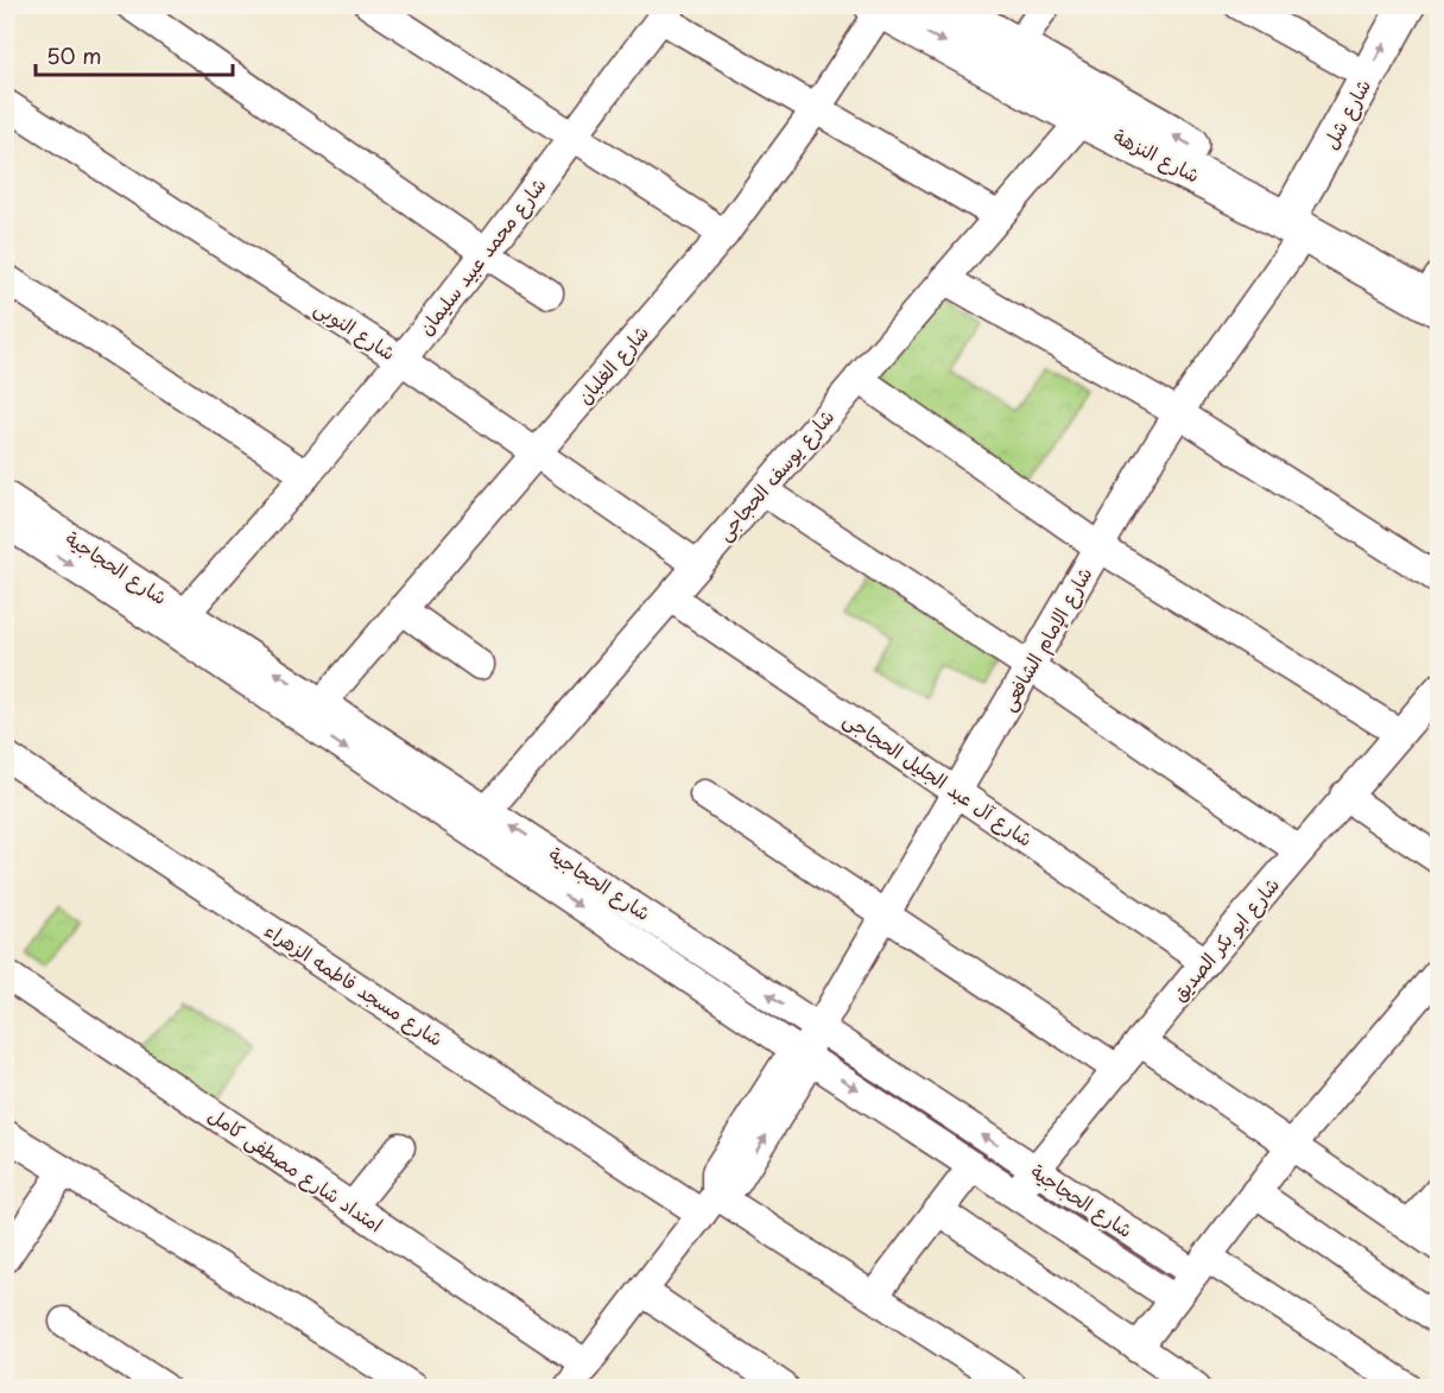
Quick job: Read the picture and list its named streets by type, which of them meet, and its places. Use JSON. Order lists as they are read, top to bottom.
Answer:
{
  "streets": {
    "main road": ["شارع النزهة"],
    "street": [
      "شارع شل",
      "شارع محمد عبيد سليمان",
      "شارع النوبى",
      "شارع الغلبان",
      "شارع يوسف الحجاجى",
      "شارع الحجاجية",
      "شارع الإمام الشافعى",
      "شارع آل عبد الجليل الحجاجى",
      "شارع ابو بكر الصديق",
      "شارع مسجد فاطمه الزهراء",
      "امتداد شارع مصطفى كامل"
    ]
  },
  "crossings": [
    ["شارع شل", "شارع النزهة"],
    ["شارع شل", "شارع الإمام الشافعى"],
    ["شارع النزهة", "شارع الغلبان"],
    ["شارع النزهة", "شارع يوسف الحجاجى"],
    ["شارع النزهة", "شارع الإمام الشافعى"],
    ["شارع محمد عبيد سليمان", "شارع النوبى"],
    ["شارع محمد عبيد سليمان", "شارع الحجاجية"],
    ["شارع النوبى", "شارع الغلبان"],
    ["شارع النوبى", "شارع يوسف الحجاجى"],
    ["شارع الغلبان", "شارع الحجاجية"],
    ["شارع يوسف الحجاجى", "شارع الحجاجية"],
    ["شارع يوسف الحجاجى", "شارع آل عبد الجليل الحجاجى"],
    ["شارع الحجاجية", "شارع الإمام الشافعى"],
    ["شارع الحجاجية", "شارع ابو بكر الصديق"],
    ["شارع الإمام الشافعى", "شارع آل عبد الجليل الحجاجى"],
    ["شارع الإمام الشافعى", "شارع مسجد فاطمه الزهراء"],
    ["شارع الإمام الشافعى", "امتداد شارع مصطفى كامل"],
    ["شارع آل عبد الجليل الحجاجى", "شارع ابو بكر الصديق"]
  ],
  "scale_bar": "50 m"
}
